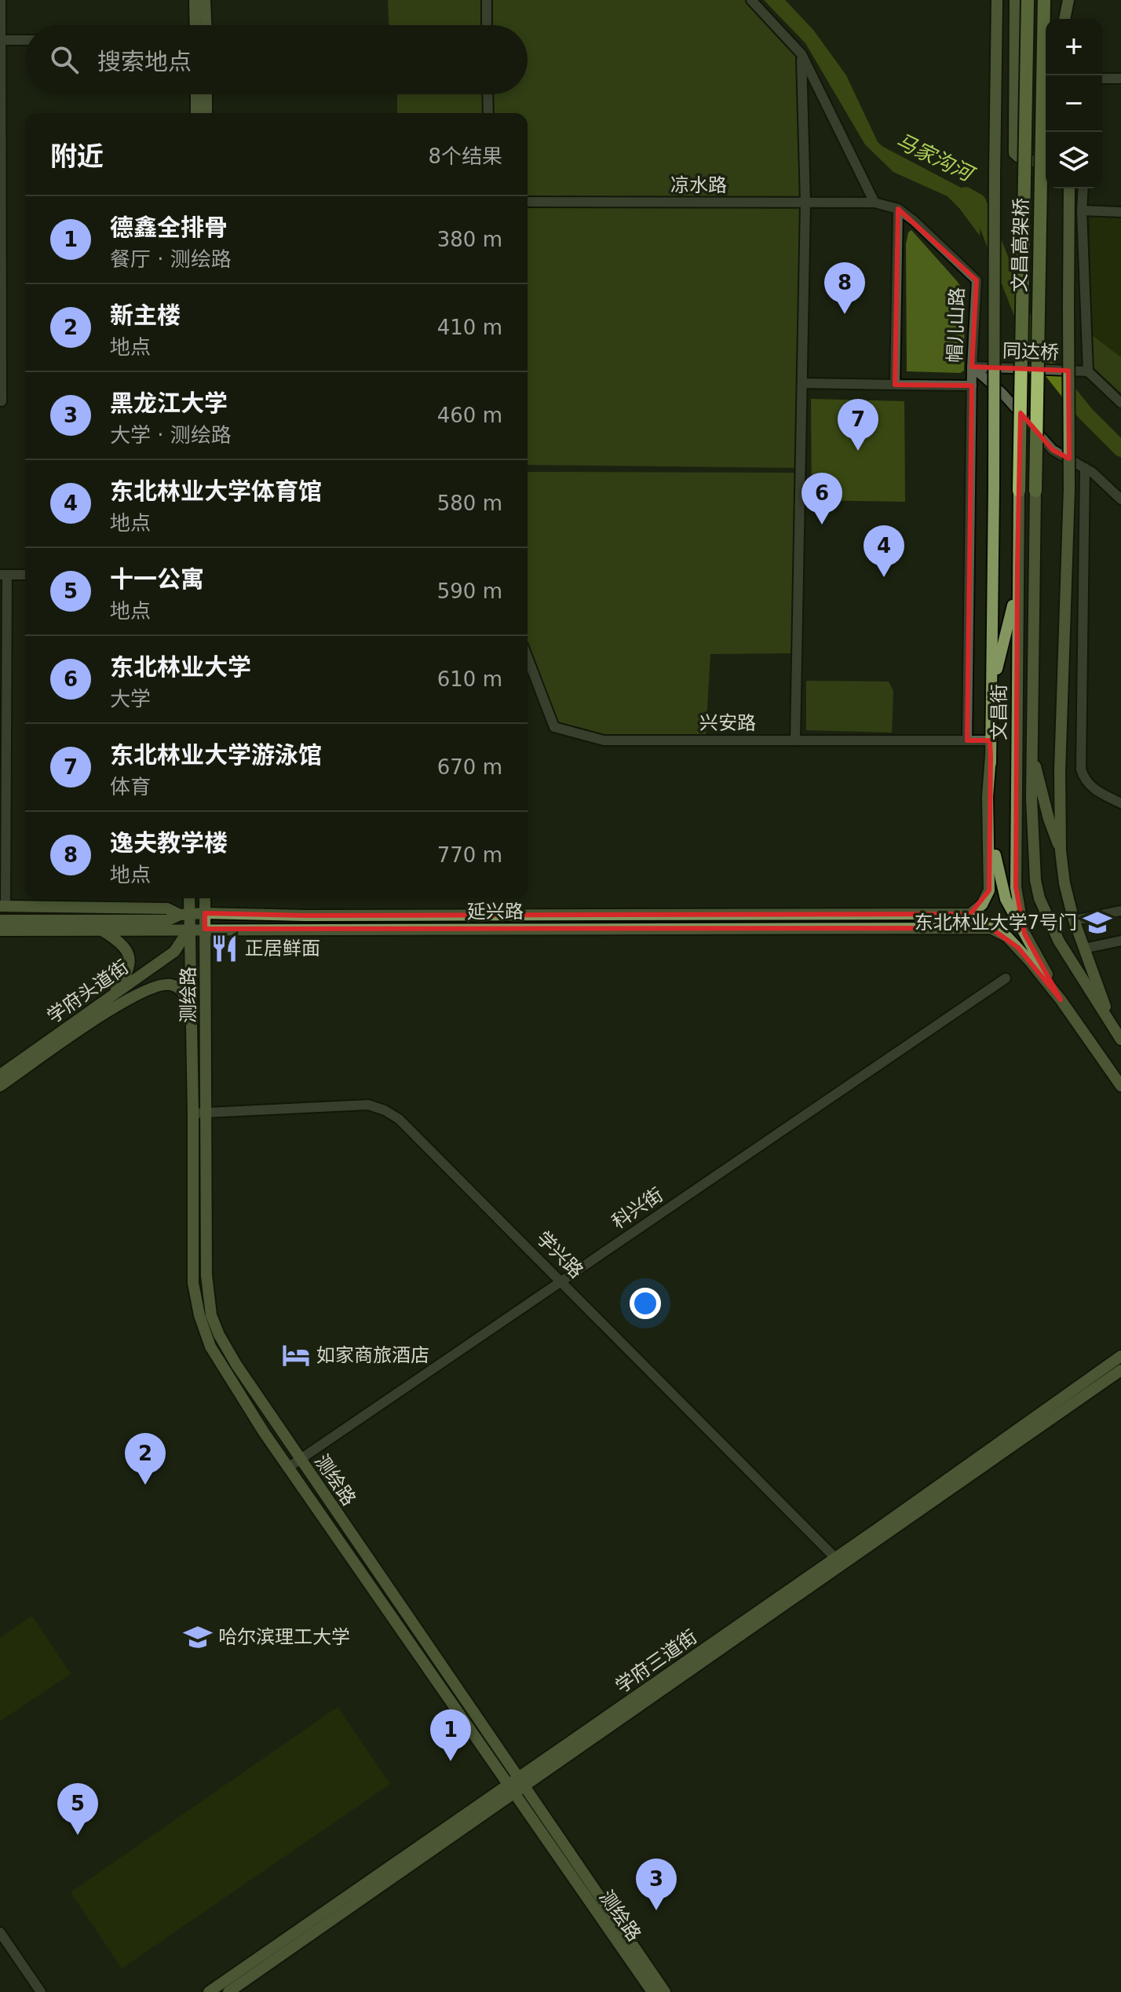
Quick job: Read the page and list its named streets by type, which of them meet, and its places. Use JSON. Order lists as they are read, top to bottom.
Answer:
{
  "streets": {
    "highway": ["文昌高架桥"],
    "main road": [
      "文昌街",
      "延兴路",
      "学府头道街",
      "测绘路",
      "学府三道街"
    ],
    "street": [
      "凉水路",
      "帽儿山路",
      "同达桥",
      "兴安路",
      "科兴街",
      "学兴路"
    ]
  },
  "crossings": [
    ["凉水路", "帽儿山路"],
    ["文昌高架桥", "文昌街"],
    ["帽儿山路", "同达桥"],
    ["帽儿山路", "兴安路"],
    ["延兴路", "学府头道街"],
    ["延兴路", "测绘路"],
    ["学府头道街", "测绘路"],
    ["测绘路", "科兴街"],
    ["测绘路", "学兴路"],
    ["测绘路", "学府三道街"],
    ["科兴街", "学兴路"],
    ["学兴路", "学府三道街"]
  ],
  "water": ["马家沟河"],
  "places": {
    "school or university": ["东北林业大学7号门", "哈尔滨理工大学"],
    "restaurant": ["正居鲜面"],
    "hotel": ["如家商旅酒店"]
  },
  "page": {
    "map_buttons": ["+", "−"],
    "search": "搜索地点",
    "heading": ["附近", "8个结果"],
    "list": [
      {
        "mark": "1",
        "name": "德鑫全排骨",
        "note": "餐厅 · 测绘路",
        "value": "380 m"
      },
      {
        "mark": "2",
        "name": "新主楼",
        "note": "地点",
        "value": "410 m"
      },
      {
        "mark": "3",
        "name": "黑龙江大学",
        "note": "大学 · 测绘路",
        "value": "460 m"
      },
      {
        "mark": "4",
        "name": "东北林业大学体育馆",
        "note": "地点",
        "value": "580 m"
      },
      {
        "mark": "5",
        "name": "十一公寓",
        "note": "地点",
        "value": "590 m"
      },
      {
        "mark": "6",
        "name": "东北林业大学",
        "note": "大学",
        "value": "610 m"
      },
      {
        "mark": "7",
        "name": "东北林业大学游泳馆",
        "note": "体育",
        "value": "670 m"
      },
      {
        "mark": "8",
        "name": "逸夫教学楼",
        "note": "地点",
        "value": "770 m"
      }
    ],
    "pins": [
      "8",
      "7",
      "6",
      "4",
      "2",
      "1",
      "5",
      "3"
    ]
  }
}
